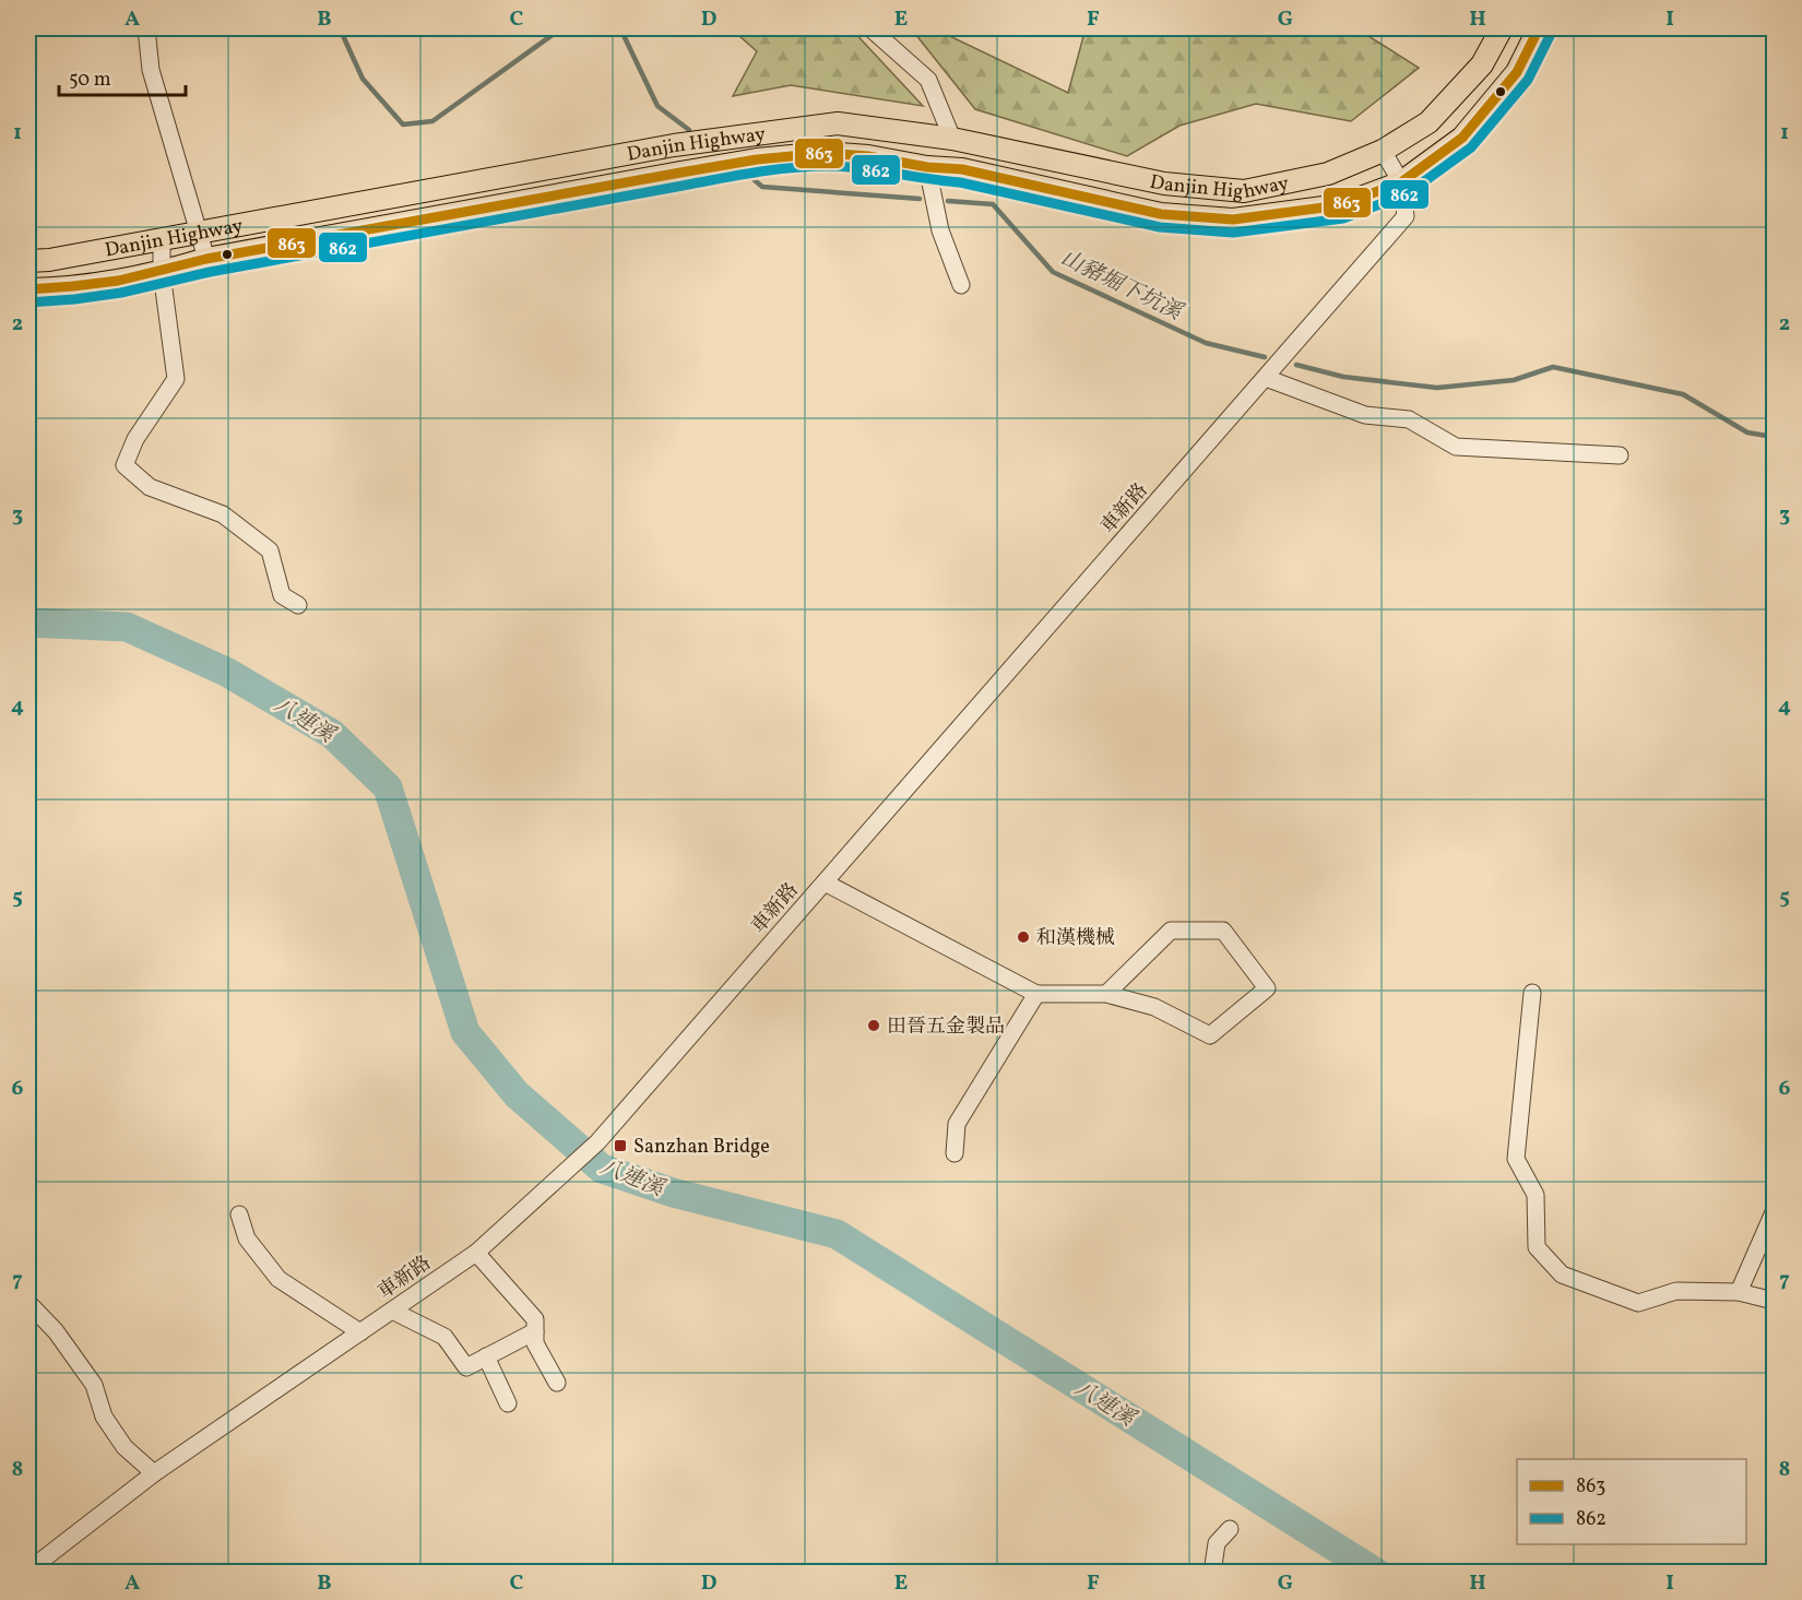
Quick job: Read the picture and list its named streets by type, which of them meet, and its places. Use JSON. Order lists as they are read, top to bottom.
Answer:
{
  "streets": {
    "main road": ["Danjin Highway"],
    "street": ["車新路"]
  },
  "crossings": [
    ["Danjin Highway", "車新路"]
  ],
  "water": ["山豬堀下坑溪", "八連溪"],
  "places": {
    "other": ["和漢機械", "田晉五金製品"],
    "transit": ["Sanzhan Bridge"]
  },
  "lines": ["transit line 863", "transit line 862"],
  "legend": ["863", "862"],
  "scale_bar": "50 m",
  "grid": {
    "columns": [
      "A",
      "B",
      "C",
      "D",
      "E",
      "F",
      "G",
      "H",
      "I"
    ],
    "rows": [
      "1",
      "2",
      "3",
      "4",
      "5",
      "6",
      "7",
      "8"
    ]
  }
}
